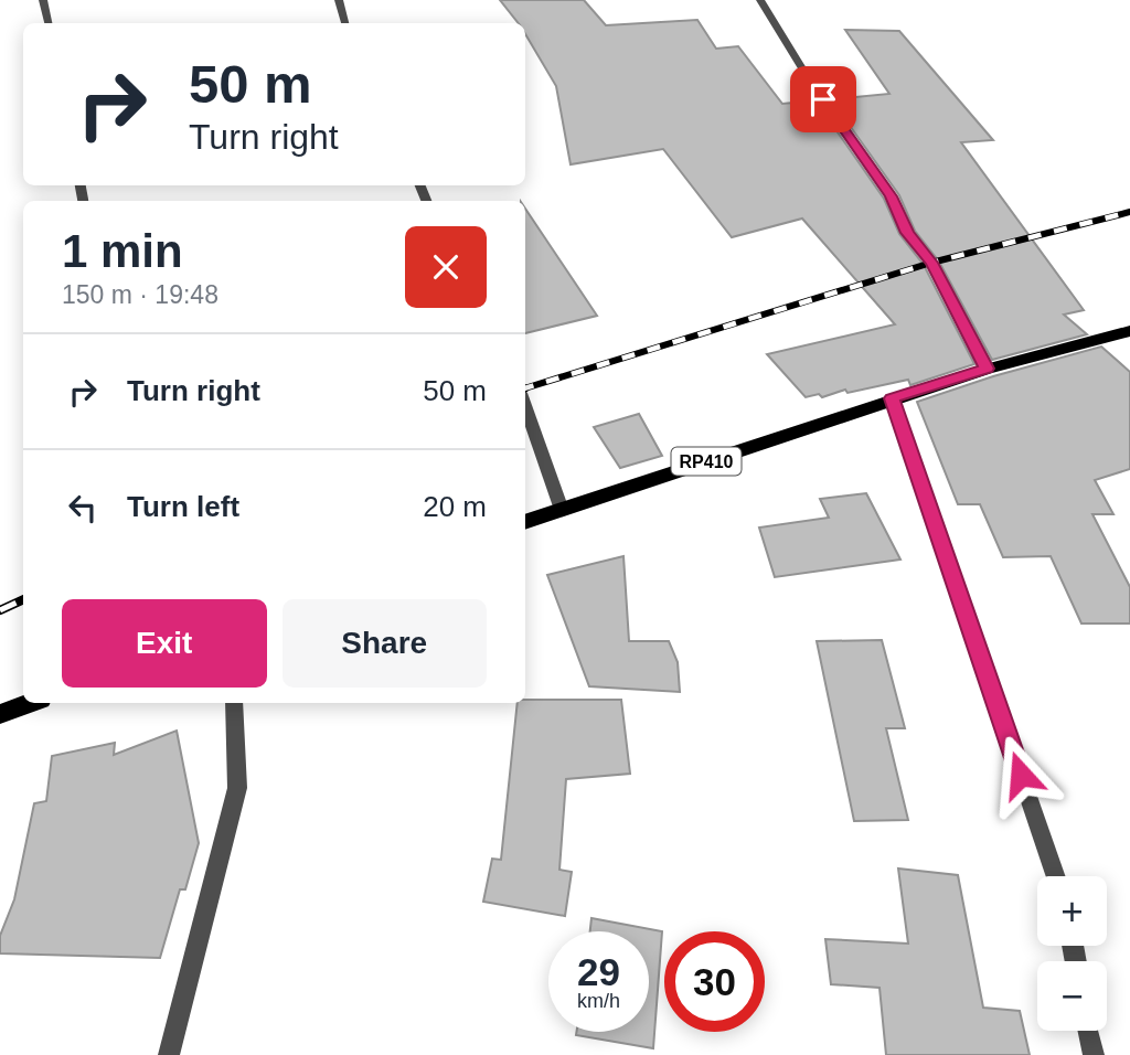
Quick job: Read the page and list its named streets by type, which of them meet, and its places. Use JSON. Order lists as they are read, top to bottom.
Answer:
{
  "streets": {
    "main road": ["RP410"]
  },
  "page": {
    "turn": ["50 m", "Turn right"],
    "heading": ["1 min", "150 m · 19:48"],
    "list": [
      {
        "name": "Turn right",
        "value": "50 m"
      },
      {
        "name": "Turn left",
        "value": "20 m"
      }
    ],
    "buttons": ["Exit", "Share"],
    "map_buttons": ["+", "−"],
    "speed": "29 km/h",
    "limit": "30"
  }
}
